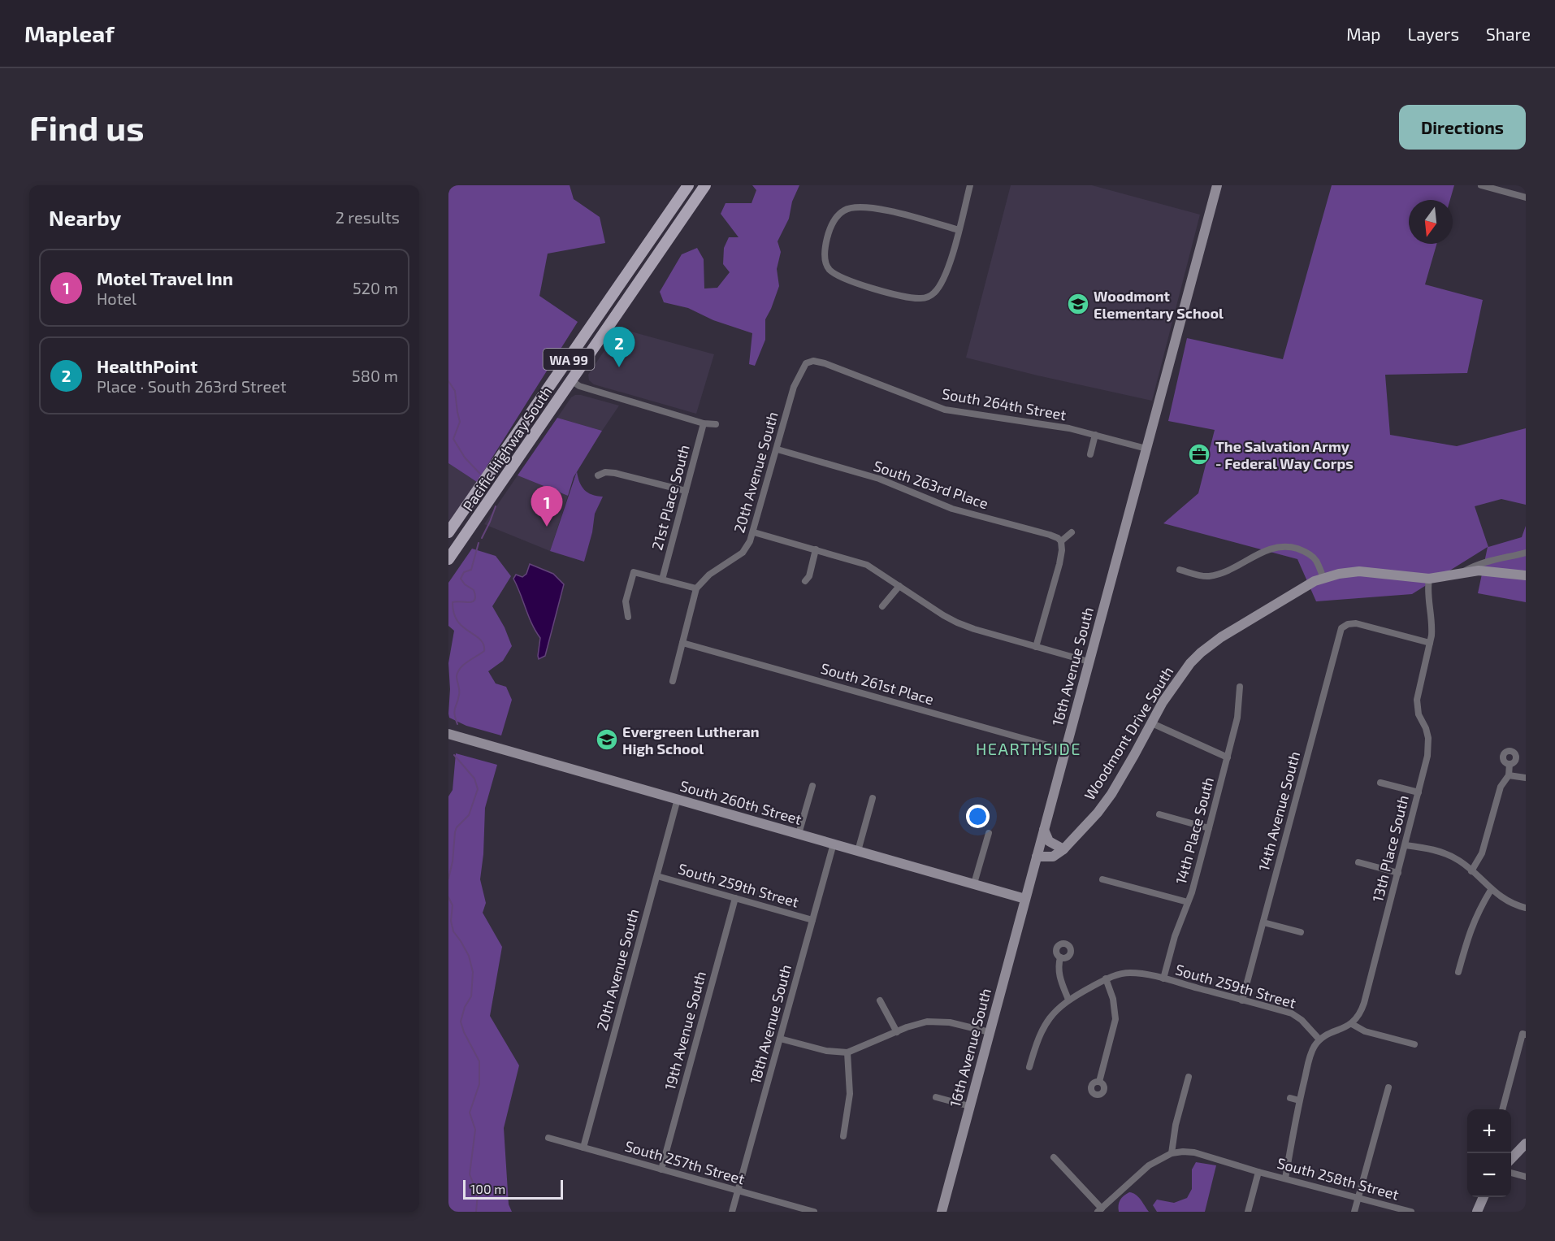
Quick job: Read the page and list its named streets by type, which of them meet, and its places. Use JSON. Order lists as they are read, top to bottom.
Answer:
{
  "streets": {
    "main road": [
      "WA 99",
      "Pacific Highway South",
      "16th Avenue South",
      "Woodmont Drive South",
      "South 260th Street"
    ],
    "street": [
      "South 264th Street",
      "20th Avenue South",
      "South 263rd Place",
      "21st Place South",
      "South 261st Place",
      "14th Avenue South",
      "14th Place South",
      "13th Place South",
      "South 259th Street",
      "18th Avenue South",
      "19th Avenue South",
      "South 257th Street",
      "South 258th Street"
    ]
  },
  "crossings": [
    ["South 264th Street", "20th Avenue South"],
    ["South 264th Street", "16th Avenue South"],
    ["20th Avenue South", "South 263rd Place"],
    ["20th Avenue South", "South 260th Street"],
    ["20th Avenue South", "South 259th Street"],
    ["20th Avenue South", "South 257th Street"],
    ["16th Avenue South", "South 261st Place"],
    ["16th Avenue South", "South 260th Street"],
    ["Woodmont Drive South", "13th Place South"],
    ["South 260th Street", "18th Avenue South"],
    ["14th Avenue South", "13th Place South"],
    ["14th Avenue South", "South 259th Street"],
    ["14th Place South", "South 259th Street"],
    ["South 259th Street", "18th Avenue South"],
    ["South 259th Street", "19th Avenue South"],
    ["18th Avenue South", "South 257th Street"],
    ["19th Avenue South", "South 257th Street"]
  ],
  "districts": ["HEARTHSIDE"],
  "places": {
    "school or university": ["Woodmont Elementary School", "Evergreen Lutheran High School"],
    "office": ["The Salvation Army - Federal Way Corps"]
  },
  "scale_bar": "100 m",
  "north": "bottom",
  "page": {
    "header": "Mapleaf",
    "nav": ["Map", "Layers", "Share"],
    "buttons": "Directions",
    "title": "Find us",
    "heading": ["Nearby", "2 results"],
    "list": [
      {
        "mark": "1",
        "name": "Motel Travel Inn",
        "note": "Hotel",
        "value": "520 m"
      },
      {
        "mark": "2",
        "name": "HealthPoint",
        "note": "Place · South 263rd Street",
        "value": "580 m"
      }
    ],
    "pins": ["2", "1"],
    "map_buttons": ["+", "−"],
    "scale": "100 m"
  }
}
